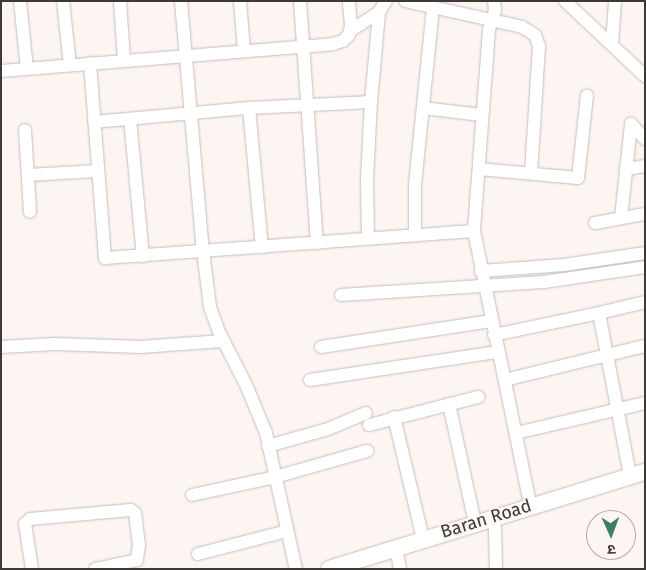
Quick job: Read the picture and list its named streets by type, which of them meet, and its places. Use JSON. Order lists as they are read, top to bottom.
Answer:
{
  "streets": {
    "main road": ["Baran Road"]
  },
  "north": "bottom"
}
